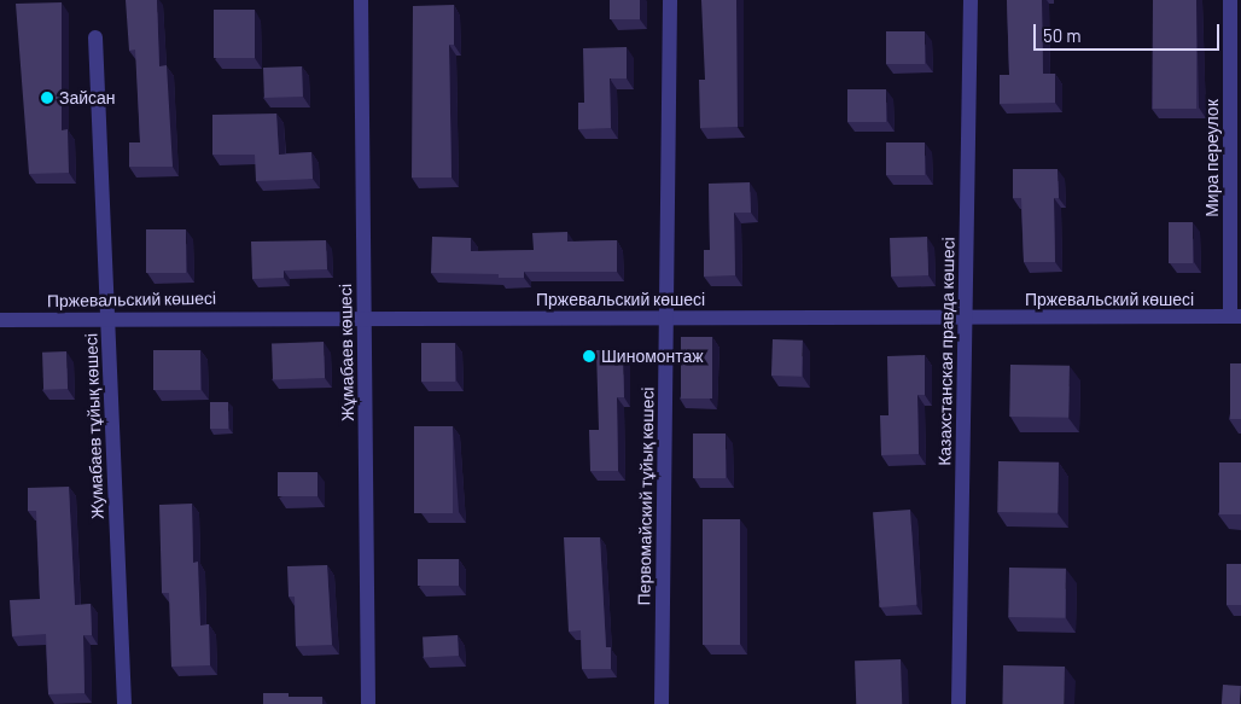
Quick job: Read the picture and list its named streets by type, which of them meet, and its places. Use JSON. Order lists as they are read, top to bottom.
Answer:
{
  "streets": {
    "street": [
      "Мира переулок",
      "Пржевальский көшесі",
      "Казахстанская правда көшесі",
      "Жұмабаев көшесі",
      "Жумабаев тұйық көшесі",
      "Первомайский тұйық көшесі"
    ]
  },
  "crossings": [
    ["Мира переулок", "Пржевальский көшесі"],
    ["Пржевальский көшесі", "Казахстанская правда көшесі"],
    ["Пржевальский көшесі", "Жұмабаев көшесі"],
    ["Пржевальский көшесі", "Жумабаев тұйық көшесі"],
    ["Пржевальский көшесі", "Первомайский тұйық көшесі"]
  ],
  "places": ["Зайсан", "Шиномонтаж"],
  "scale_bar": "50 m"
}
